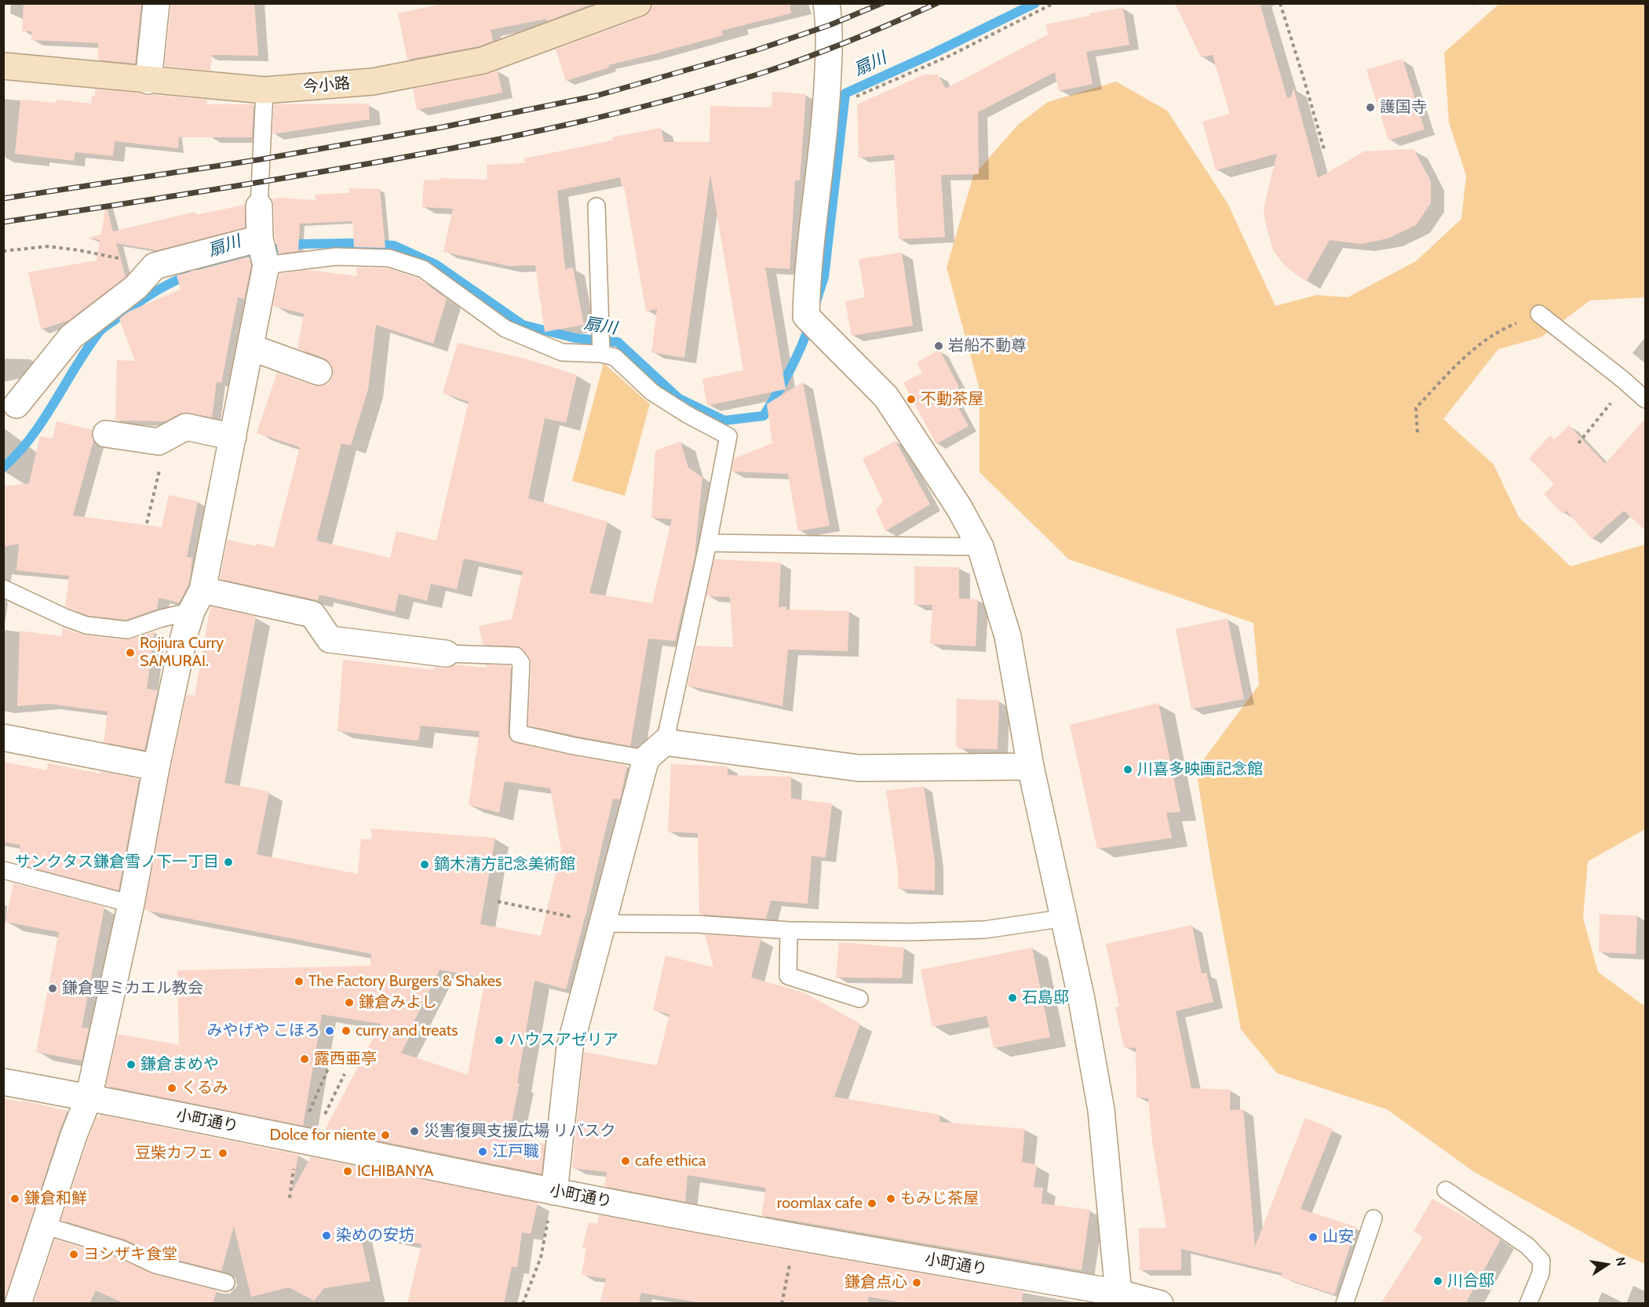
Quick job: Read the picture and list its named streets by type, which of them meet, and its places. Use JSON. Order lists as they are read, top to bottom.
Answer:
{
  "streets": {
    "street": ["今小路", "小町通り"]
  },
  "water": ["扇川"],
  "places": [
    "護国寺",
    "岩船不動尊",
    "不動茶屋",
    "Rojiura Curry SAMURAI.",
    "川喜多映画記念館",
    "サンクタス鎌倉雪ノ下一丁目",
    "鏑木清方記念美術館",
    "The Factory Burgers & Shakes",
    "鎌倉聖ミカエル教会",
    "石島邸",
    "鎌倉みよし",
    "みやげや こほろ",
    "curry and treats",
    "ハウスアゼリア",
    "露西亜亭",
    "鎌倉まめや",
    "くるみ",
    "災害復興支援広場 リバスク",
    "Dolce for niente",
    "江戸職",
    "豆柴カフェ",
    "cafe ethica",
    "ICHIBANYA",
    "鎌倉和鮮",
    "もみじ茶屋",
    "roomlax cafe",
    "染めの安坊",
    "山安",
    "ヨシザキ食堂",
    "川合邸",
    "鎌倉点心"
  ],
  "north": "right"
}
